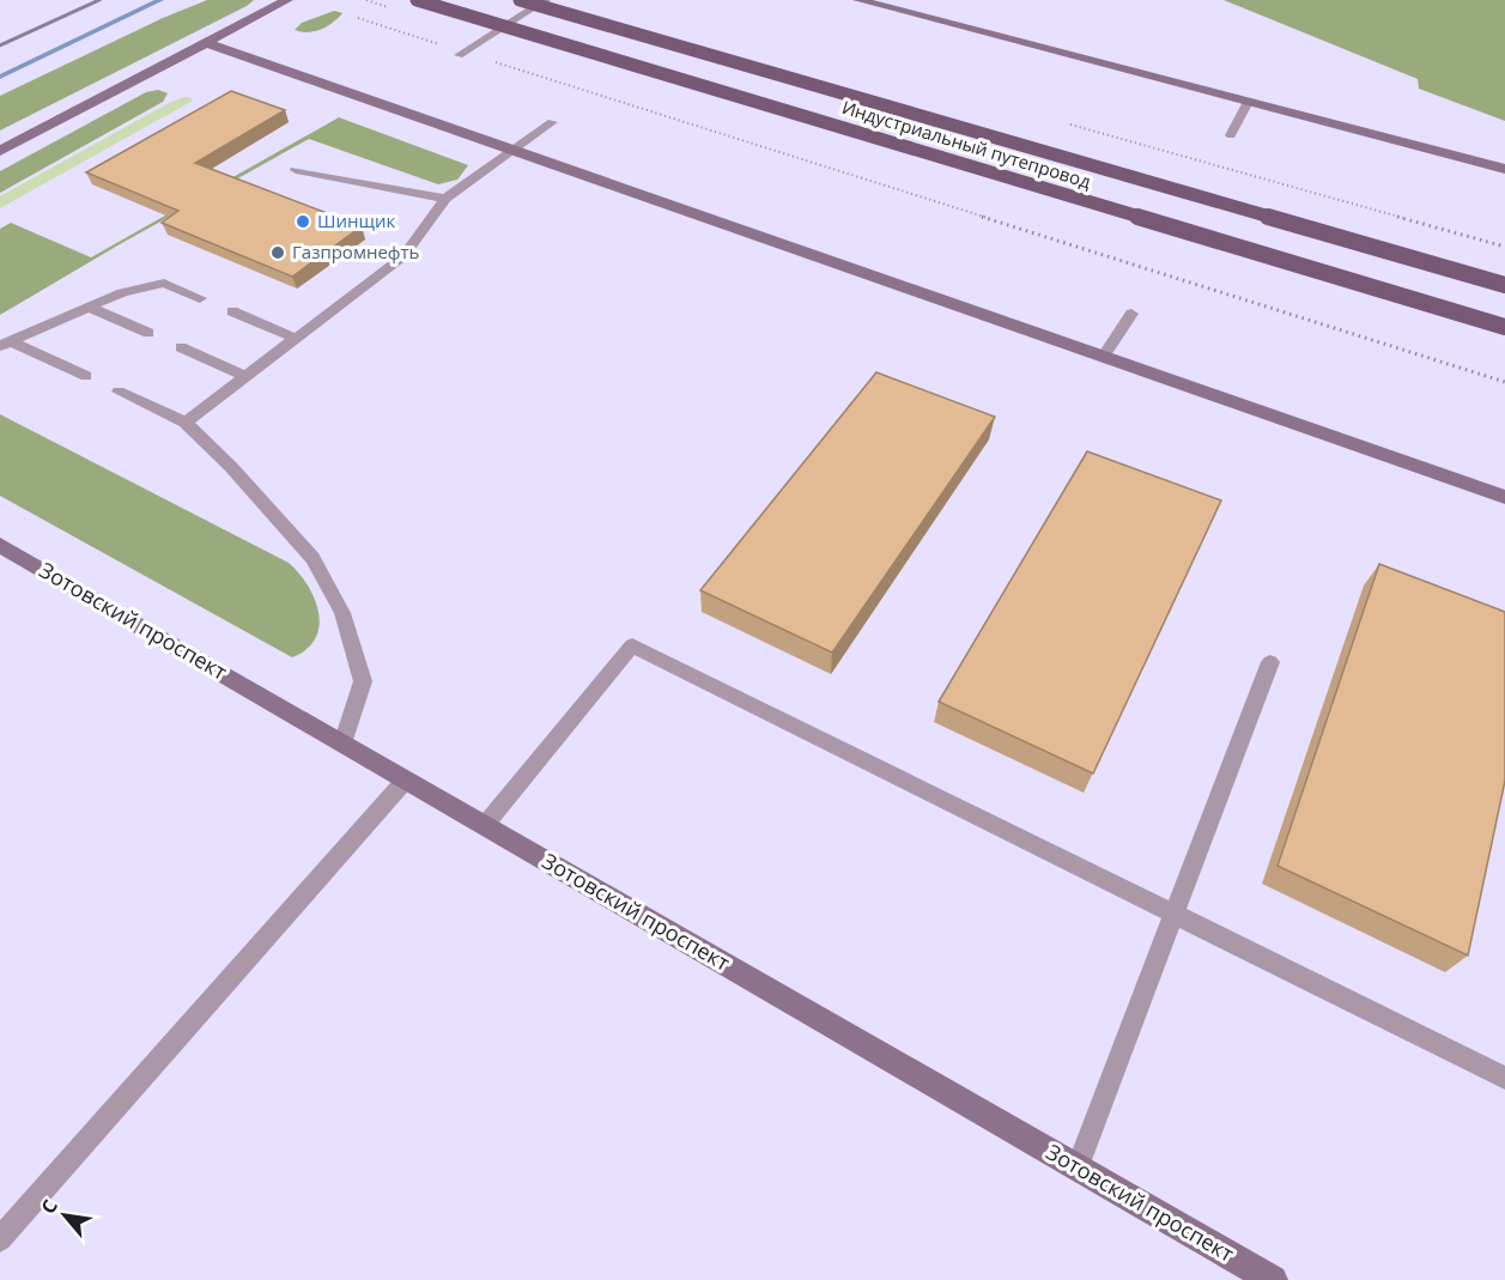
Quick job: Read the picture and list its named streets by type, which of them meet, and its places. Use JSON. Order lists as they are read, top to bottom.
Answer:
{
  "streets": {
    "main road": ["Индустриальный путепровод"],
    "street": ["Зотовский проспект"]
  },
  "places": ["Шинщик", "Газпромнефть"],
  "north": "top left"
}
